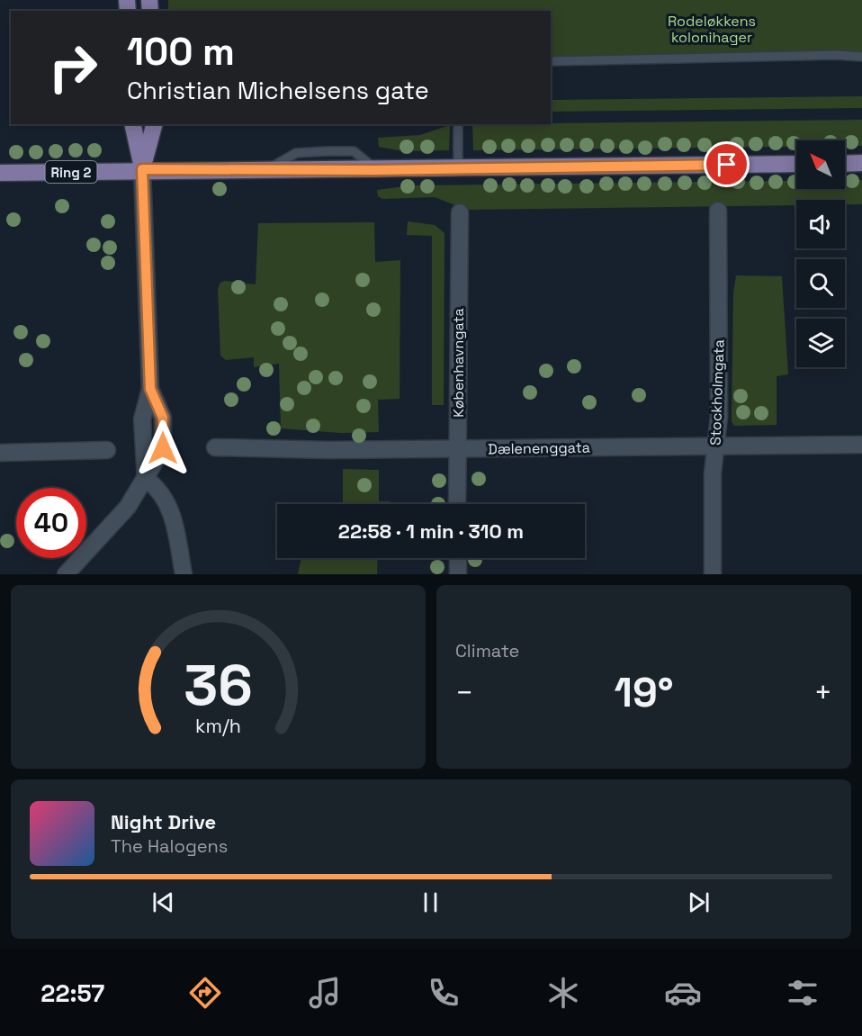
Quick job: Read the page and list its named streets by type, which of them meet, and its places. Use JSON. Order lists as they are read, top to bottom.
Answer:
{
  "streets": {
    "main road": ["Ring 2"],
    "street": ["Københavngata", "Stockholmgata", "Dælenenggata"]
  },
  "crossings": [
    ["Københavngata", "Dælenenggata"],
    ["Stockholmgata", "Dælenenggata"]
  ],
  "parks": ["Rodeløkkens kolonihager"],
  "north": "top left",
  "page": {
    "turn": ["100 m", "Christian Michelsens gate"],
    "limit": "40",
    "trip": "22:58 · 1 min · 310 m",
    "tile": "Climate",
    "heat": ["−", "19°", "+"],
    "song": ["Night Drive", "The Halogens"],
    "tabs": "22:57",
    "gauge": ["36", "km/h"]
  }
}
